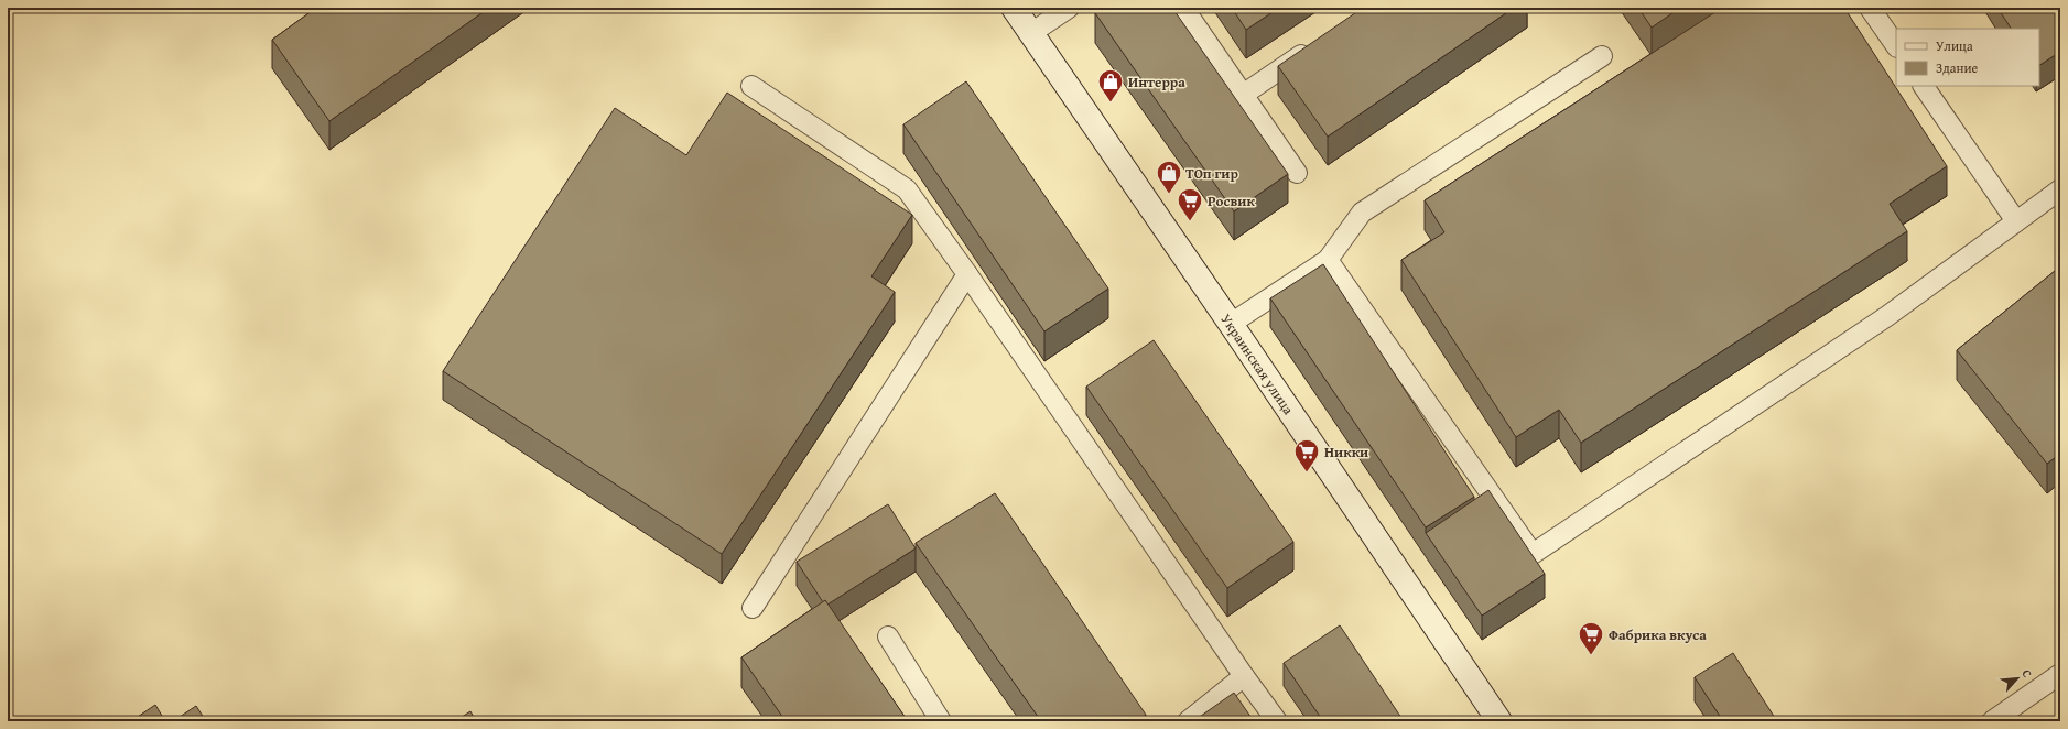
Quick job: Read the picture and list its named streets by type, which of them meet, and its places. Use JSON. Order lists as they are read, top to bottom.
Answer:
{
  "streets": {
    "main road": ["Украинская улица"]
  },
  "places": {
    "shop": ["Интерра", "ТОп гир"],
    "supermarket": ["Росвик", "Никки", "Фабрика вкуса"]
  },
  "legend": ["Улица", "Здание"],
  "north": "top right"
}
